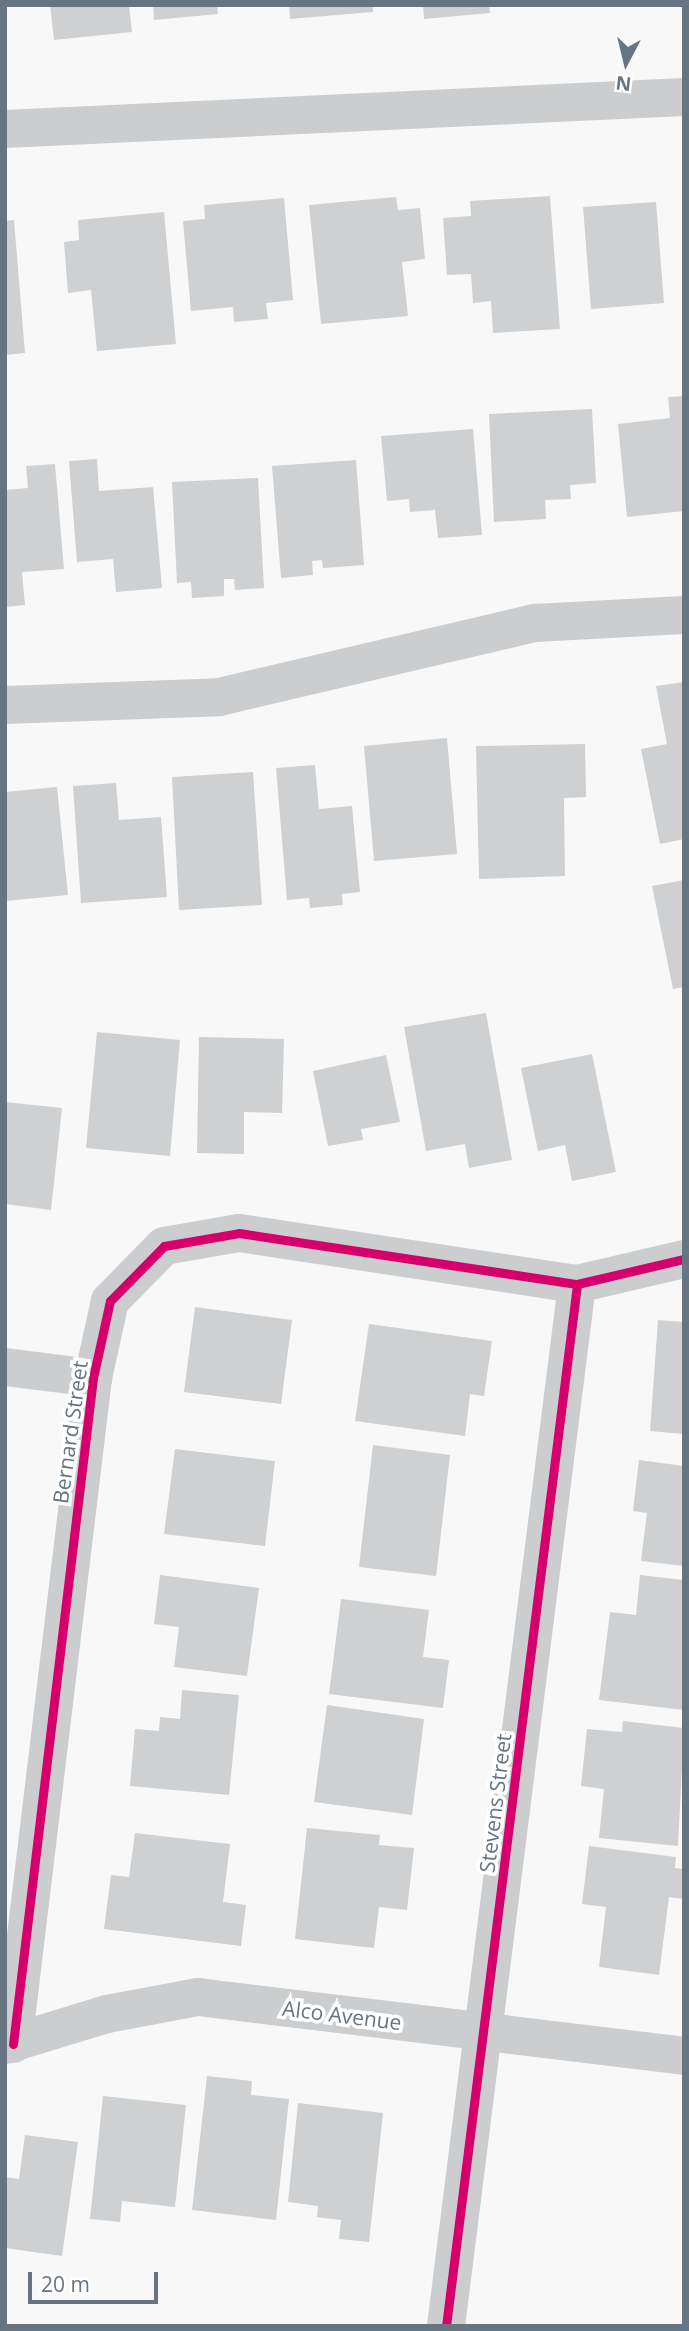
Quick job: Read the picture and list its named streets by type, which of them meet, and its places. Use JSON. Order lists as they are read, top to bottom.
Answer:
{
  "streets": {
    "street": ["Bernard Street", "Stevens Street", "Alco Avenue"]
  },
  "crossings": [
    ["Bernard Street", "Stevens Street"],
    ["Bernard Street", "Alco Avenue"],
    ["Stevens Street", "Alco Avenue"]
  ],
  "scale_bar": "20 m",
  "north": "bottom"
}
